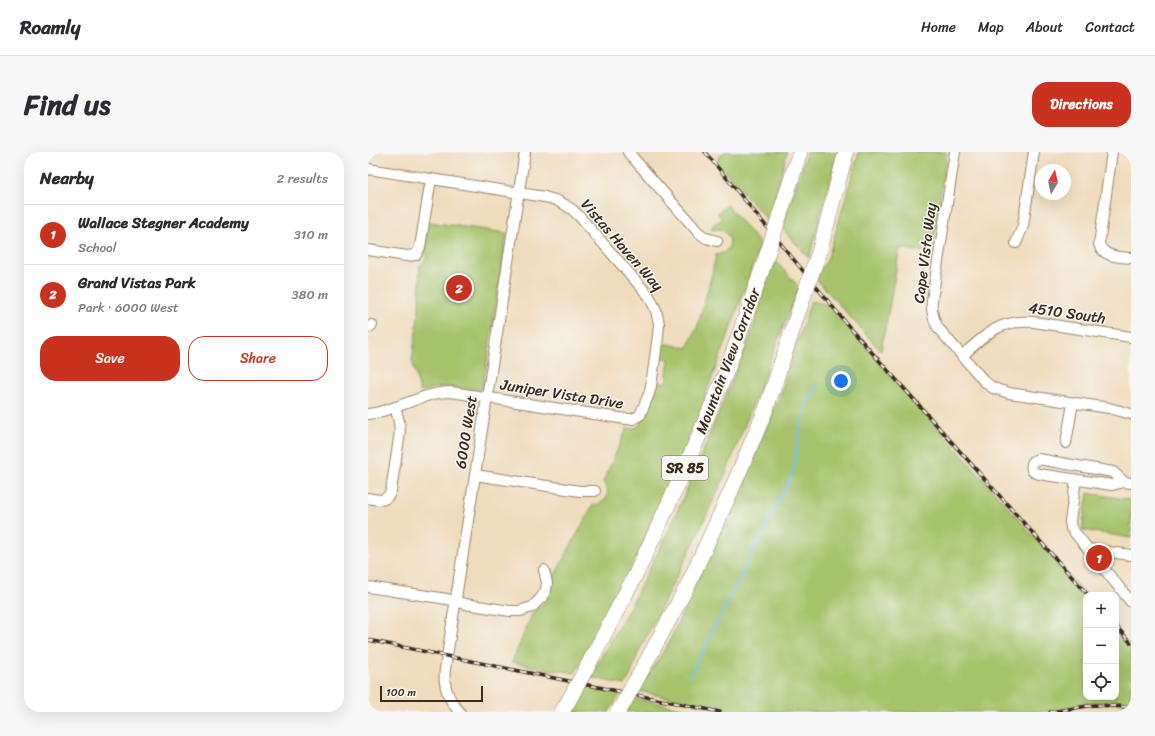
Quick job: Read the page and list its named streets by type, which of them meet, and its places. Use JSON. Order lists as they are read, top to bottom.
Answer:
{
  "streets": {
    "highway": ["Mountain View Corridor", "SR 85"],
    "street": [
      "Vistas Haven Way",
      "Cape Vista Way",
      "4510 South",
      "Juniper Vista Drive",
      "6000 West"
    ]
  },
  "crossings": [
    ["Vistas Haven Way", "Juniper Vista Drive"],
    ["Vistas Haven Way", "6000 West"],
    ["Cape Vista Way", "4510 South"],
    ["Juniper Vista Drive", "6000 West"]
  ],
  "scale_bar": "100 m",
  "north": "top",
  "page": {
    "header": "Roamly",
    "nav": [
      "Home",
      "Map",
      "About",
      "Contact"
    ],
    "title": "Find us",
    "buttons": [
      "Directions",
      ["Save", "Share"]
    ],
    "heading": ["Nearby", "2 results"],
    "list": [
      {
        "mark": "1",
        "name": "Wallace Stegner Academy",
        "note": "School",
        "value": "310 m"
      },
      {
        "mark": "2",
        "name": "Grand Vistas Park",
        "note": "Park · 6000 West",
        "value": "380 m"
      }
    ],
    "pins": ["2", "1"],
    "map_buttons": ["+", "−"],
    "scale": "100 m"
  }
}
